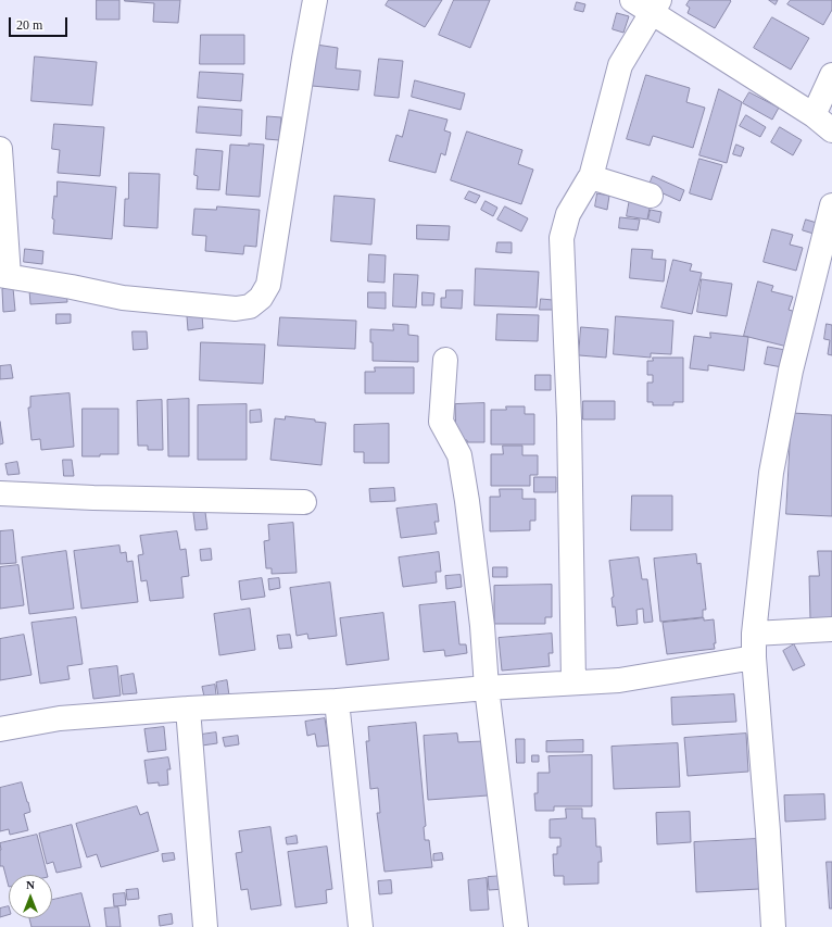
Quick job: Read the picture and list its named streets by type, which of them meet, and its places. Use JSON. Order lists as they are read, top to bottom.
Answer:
{
  "scale_bar": "20 m",
  "north": "top"
}
